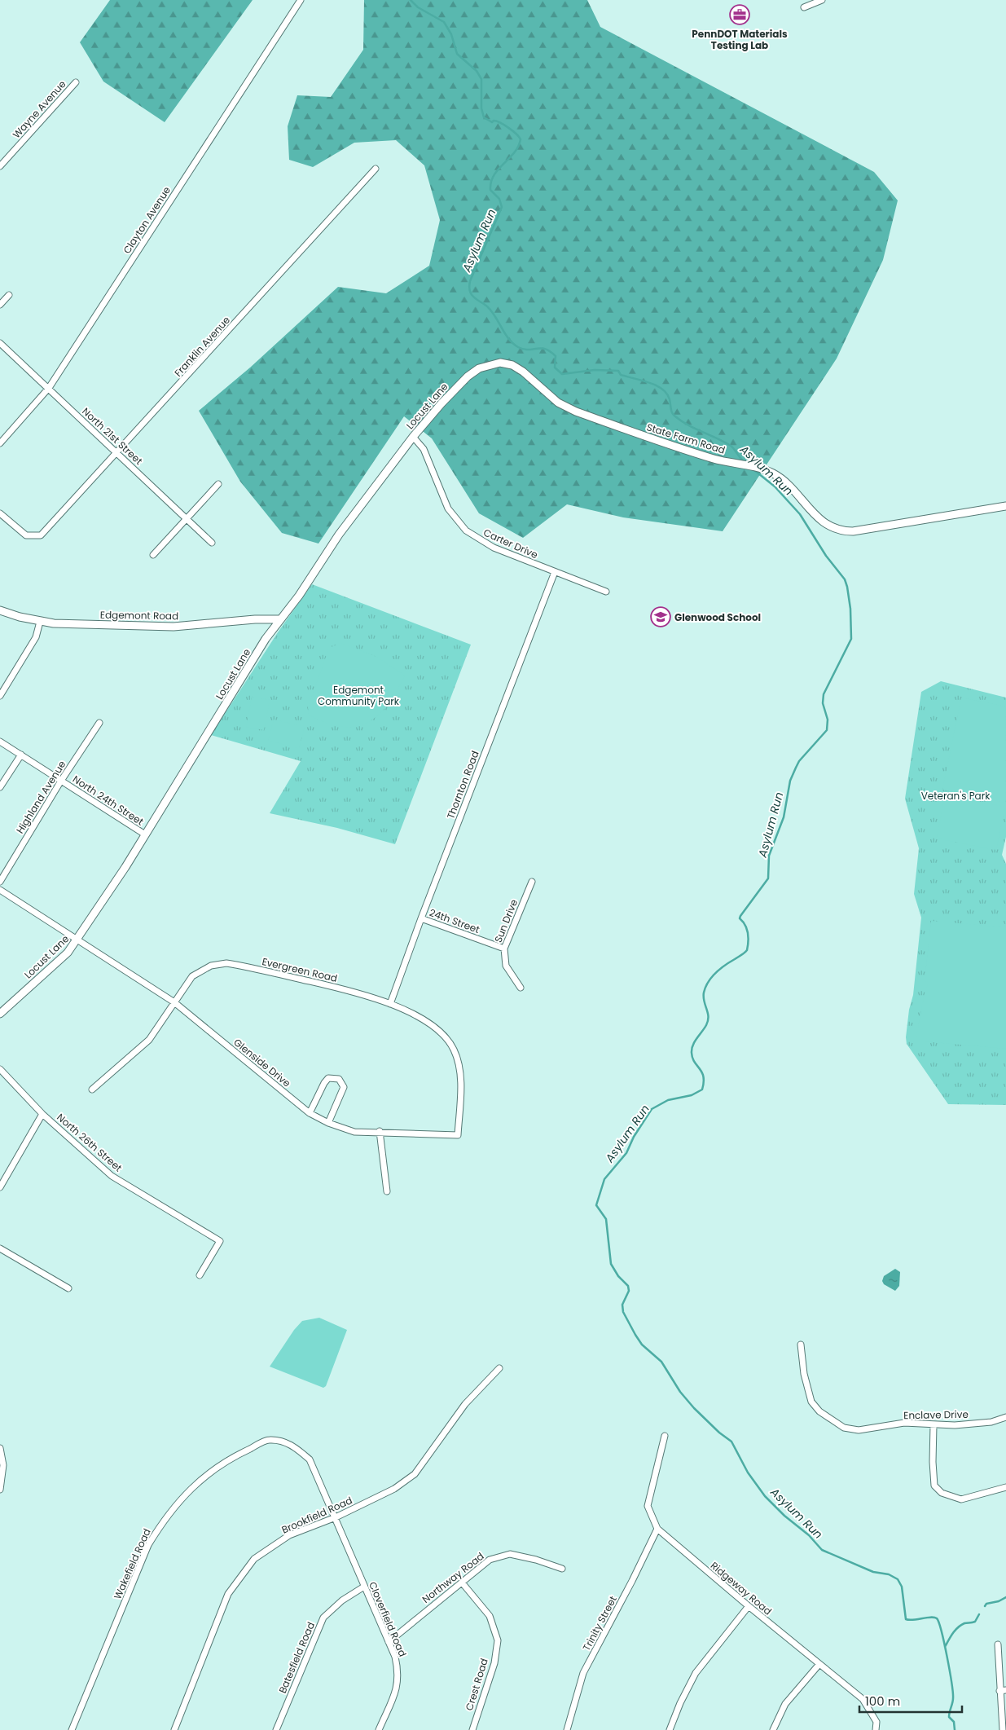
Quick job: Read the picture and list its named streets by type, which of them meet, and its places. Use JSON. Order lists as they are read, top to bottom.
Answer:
{
  "streets": {
    "street": [
      "Wayne Avenue",
      "Clayton Avenue",
      "Franklin Avenue",
      "Locust Lane",
      "North 21st Street",
      "State Farm Road",
      "Carter Drive",
      "Edgemont Road",
      "Thornton Road",
      "Highland Avenue",
      "North 24th Street",
      "24th Street",
      "Sun Drive",
      "Evergreen Road",
      "Glenside Drive",
      "North 26th Street",
      "Enclave Drive",
      "Brookfield Road",
      "Wakefield Road",
      "Northway Road",
      "Ridgeway Road",
      "Cloverfield Road",
      "Trinity Street",
      "Batesfield Road",
      "Crest Road"
    ]
  },
  "crossings": [
    ["Clayton Avenue", "North 21st Street"],
    ["Franklin Avenue", "North 21st Street"],
    ["Locust Lane", "State Farm Road"],
    ["Locust Lane", "Carter Drive"],
    ["Locust Lane", "Edgemont Road"],
    ["Locust Lane", "North 24th Street"],
    ["Locust Lane", "Glenside Drive"],
    ["Carter Drive", "Thornton Road"],
    ["Thornton Road", "24th Street"],
    ["Thornton Road", "Evergreen Road"],
    ["Highland Avenue", "North 24th Street"],
    ["24th Street", "Sun Drive"],
    ["Evergreen Road", "Glenside Drive"],
    ["Brookfield Road", "Wakefield Road"],
    ["Brookfield Road", "Cloverfield Road"],
    ["Wakefield Road", "Cloverfield Road"],
    ["Northway Road", "Cloverfield Road"],
    ["Northway Road", "Crest Road"],
    ["Ridgeway Road", "Trinity Street"],
    ["Cloverfield Road", "Batesfield Road"]
  ],
  "water": ["Asylum Run"],
  "parks": ["Edgemont Community Park", "Veteran's Park"],
  "places": {
    "office": ["PennDOT Materials Testing Lab"],
    "school or university": ["Glenwood School"]
  },
  "scale_bar": "100 m"
}
